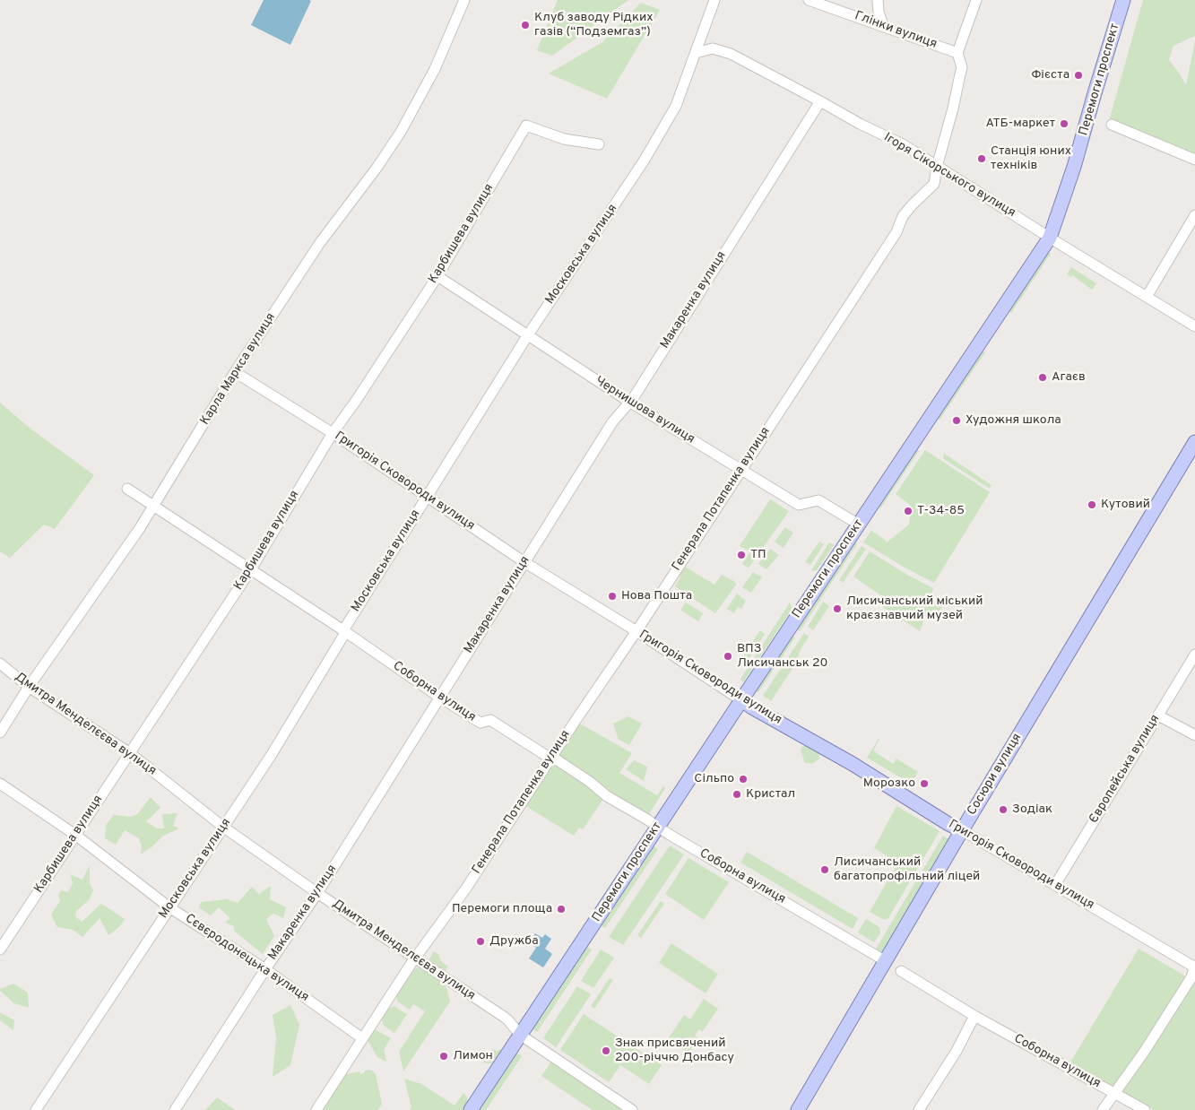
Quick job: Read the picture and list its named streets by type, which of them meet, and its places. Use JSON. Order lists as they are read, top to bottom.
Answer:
{
  "streets": {
    "main road": ["Перемоги проспект", "Григорія Сковороди вулиця", "Сосюри вулиця"],
    "street": [
      "Глінки вулиця",
      "Ігоря Сікорського вулиця",
      "Карбишева вулиця",
      "Московська вулиця",
      "Макаренка вулиця",
      "Карла Маркса вулиця",
      "Чернишова вулиця",
      "Генерала Потапенка вулиця",
      "Соборна вулиця",
      "Дмитра Менделєєва вулиця",
      "Європейська вулиця",
      "Сєвєродонецька вулиця"
    ]
  },
  "crossings": [
    ["Глінки вулиця", "Генерала Потапенка вулиця"],
    ["Перемоги проспект", "Ігоря Сікорського вулиця"],
    ["Перемоги проспект", "Чернишова вулиця"],
    ["Перемоги проспект", "Григорія Сковороди вулиця"],
    ["Перемоги проспект", "Соборна вулиця"],
    ["Перемоги проспект", "Дмитра Менделєєва вулиця"],
    ["Ігоря Сікорського вулиця", "Московська вулиця"],
    ["Ігоря Сікорського вулиця", "Макаренка вулиця"],
    ["Ігоря Сікорського вулиця", "Генерала Потапенка вулиця"],
    ["Карбишева вулиця", "Чернишова вулиця"],
    ["Карбишева вулиця", "Григорія Сковороди вулиця"],
    ["Карбишева вулиця", "Соборна вулиця"],
    ["Карбишева вулиця", "Дмитра Менделєєва вулиця"],
    ["Карбишева вулиця", "Сєвєродонецька вулиця"],
    ["Московська вулиця", "Чернишова вулиця"],
    ["Московська вулиця", "Григорія Сковороди вулиця"],
    ["Московська вулиця", "Соборна вулиця"],
    ["Московська вулиця", "Дмитра Менделєєва вулиця"],
    ["Московська вулиця", "Сєвєродонецька вулиця"],
    ["Макаренка вулиця", "Чернишова вулиця"],
    ["Макаренка вулиця", "Григорія Сковороди вулиця"],
    ["Макаренка вулиця", "Соборна вулиця"],
    ["Макаренка вулиця", "Дмитра Менделєєва вулиця"],
    ["Макаренка вулиця", "Сєвєродонецька вулиця"],
    ["Карла Маркса вулиця", "Григорія Сковороди вулиця"],
    ["Карла Маркса вулиця", "Соборна вулиця"],
    ["Карла Маркса вулиця", "Дмитра Менделєєва вулиця"],
    ["Чернишова вулиця", "Генерала Потапенка вулиця"],
    ["Григорія Сковороди вулиця", "Генерала Потапенка вулиця"],
    ["Григорія Сковороди вулиця", "Європейська вулиця"],
    ["Григорія Сковороди вулиця", "Сосюри вулиця"],
    ["Генерала Потапенка вулиця", "Соборна вулиця"],
    ["Генерала Потапенка вулиця", "Дмитра Менделєєва вулиця"],
    ["Генерала Потапенка вулиця", "Сєвєродонецька вулиця"],
    ["Соборна вулиця", "Сосюри вулиця"]
  ],
  "places": [
    "Клуб заводу Рідких газів (“Подземгаз”)",
    "Фієста",
    "АТБ-маркет",
    "Станція юних техніків",
    "Агаєв",
    "Художня школа",
    "Кутовий",
    "Т-34-85",
    "ТП",
    "Нова Пошта",
    "Лисичанський міський краєзнавчий музей",
    "ВПЗ Лисичанськ 20",
    "Сiльпо",
    "Морозко",
    "Кристал",
    "Зодіак",
    "Лисичанський багатопрофільний ліцей",
    "Перемоги площа",
    "Дружба",
    "Знак присвячений 200-річчю Донбасу",
    "Лимон"
  ]
}
